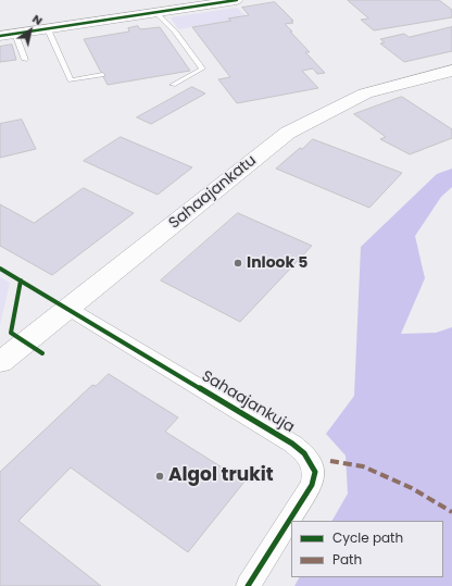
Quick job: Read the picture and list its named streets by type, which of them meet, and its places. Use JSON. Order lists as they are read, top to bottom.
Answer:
{
  "streets": {
    "main road": ["Sahaajankatu"],
    "street": ["Sahaajankuja"]
  },
  "crossings": [
    ["Sahaajankatu", "Sahaajankuja"]
  ],
  "places": ["Inlook 5", "Algol trukit"],
  "legend": ["Cycle path", "Path"],
  "north": "top right"
}
